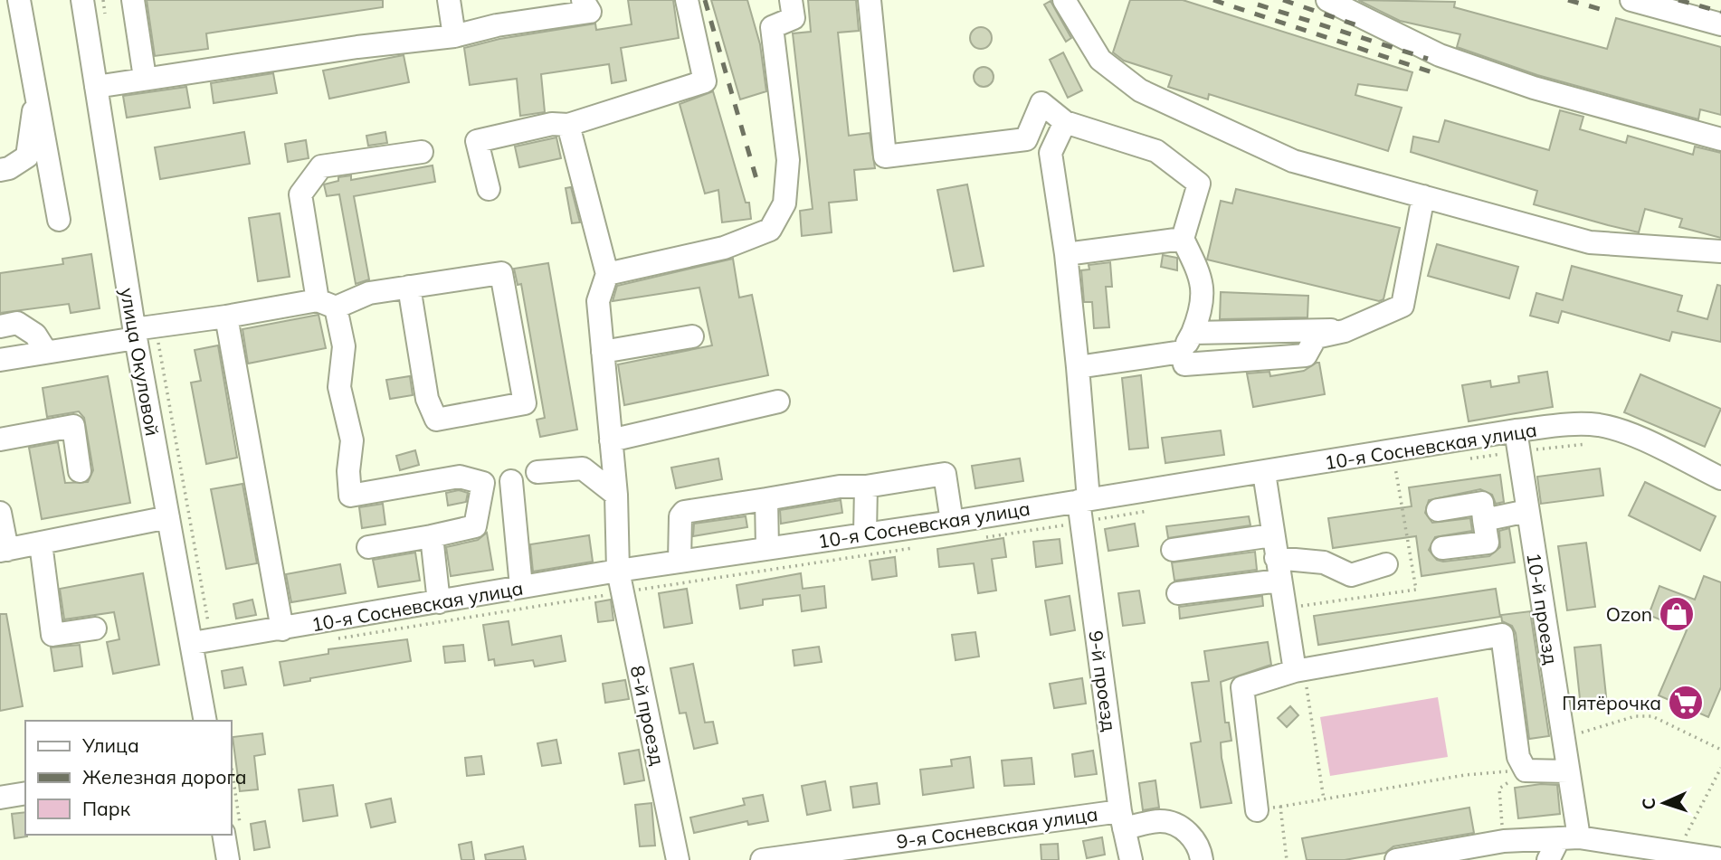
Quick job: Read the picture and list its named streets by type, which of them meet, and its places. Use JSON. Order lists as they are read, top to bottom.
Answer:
{
  "streets": {
    "street": [
      "улица Окуловой",
      "10-я Сосневская улица",
      "10-й проезд",
      "9-й проезд",
      "8-й проезд",
      "9-я Сосневская улица"
    ]
  },
  "crossings": [
    ["улица Окуловой", "10-я Сосневская улица"],
    ["10-я Сосневская улица", "10-й проезд"],
    ["10-я Сосневская улица", "9-й проезд"],
    ["10-я Сосневская улица", "8-й проезд"],
    ["9-й проезд", "9-я Сосневская улица"]
  ],
  "places": {
    "shop": ["Ozon"],
    "supermarket": ["Пятёрочка"]
  },
  "legend": ["Улица", "Железная дорога", "Парк"],
  "north": "left"
}
